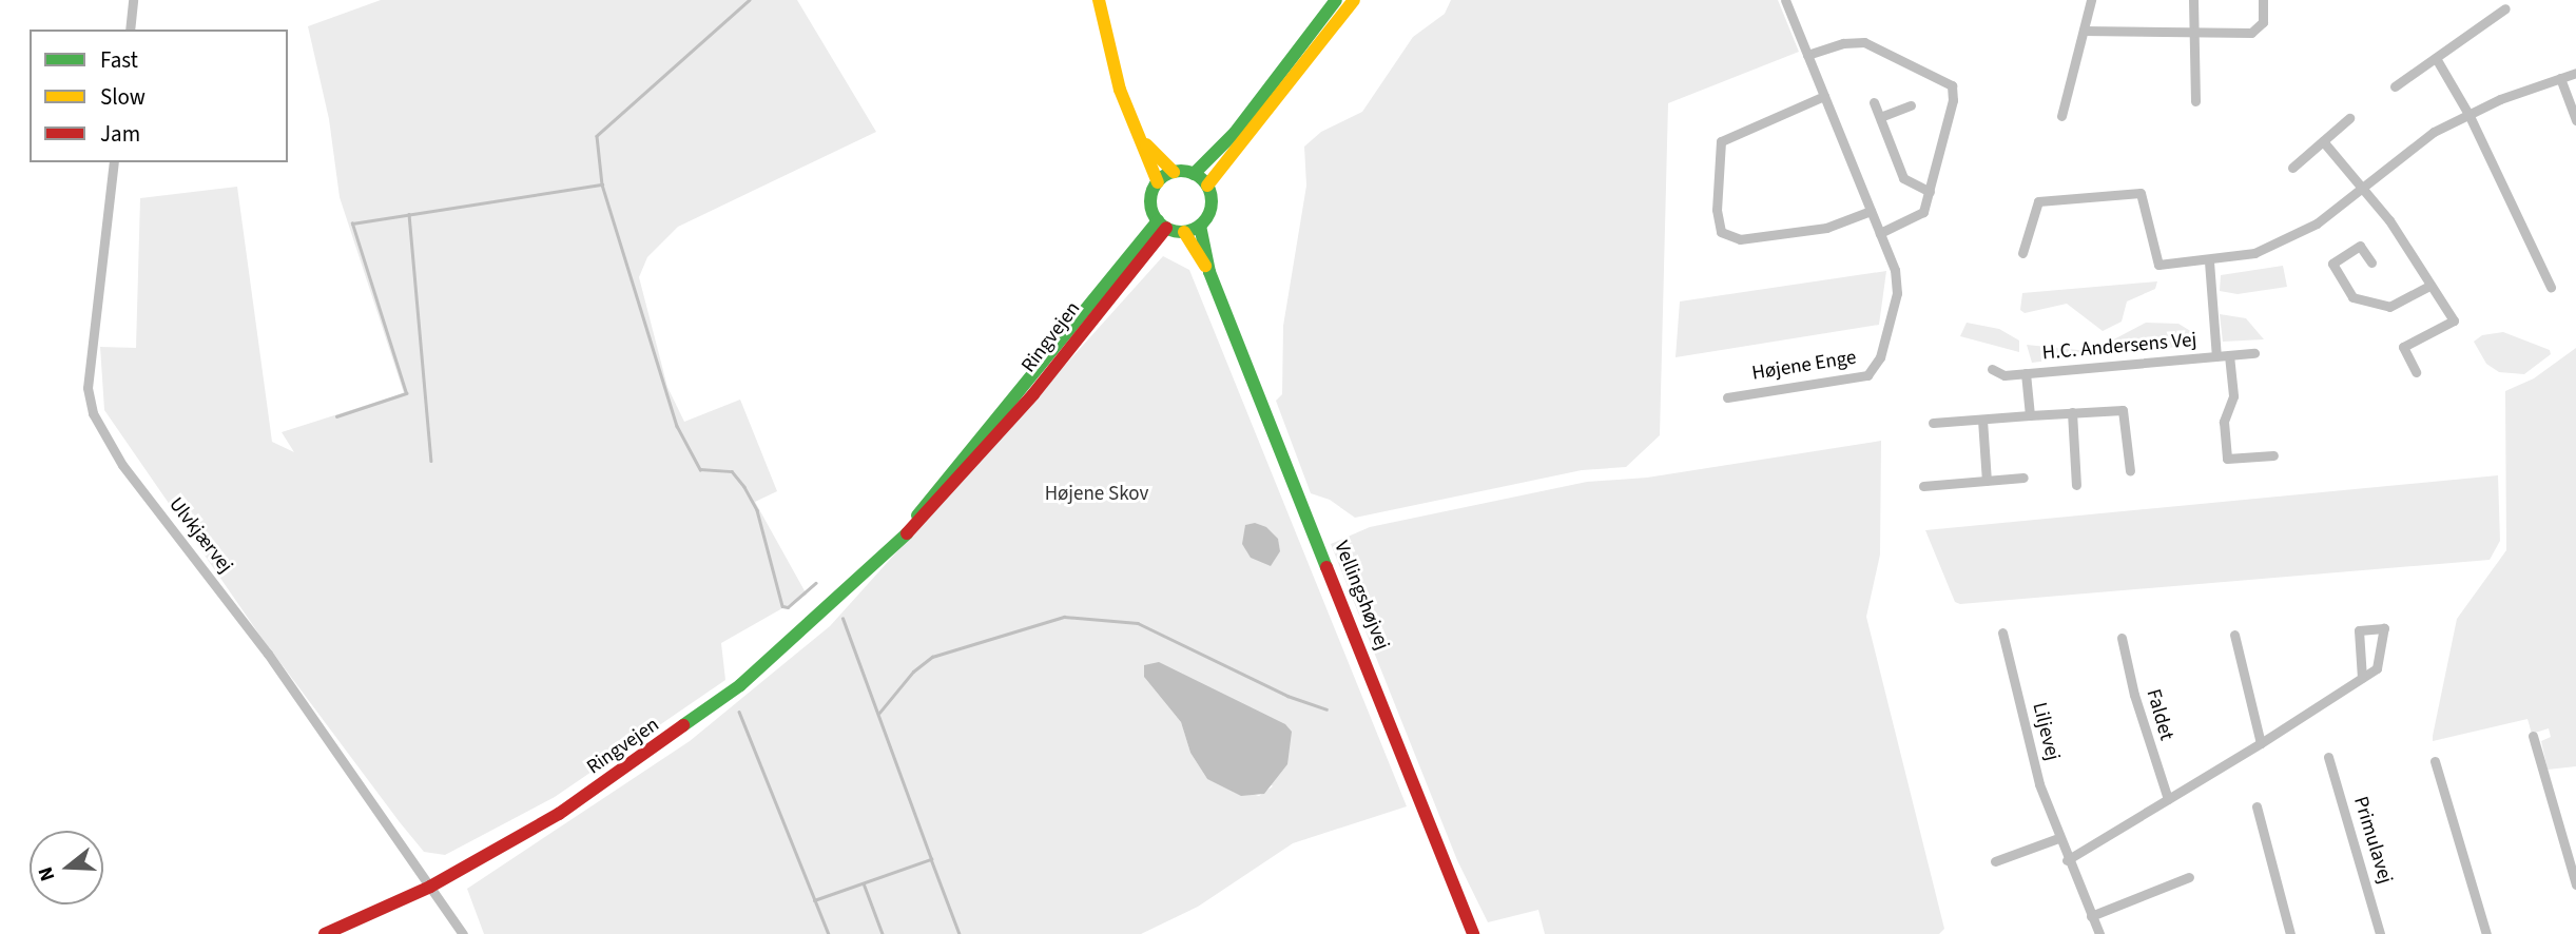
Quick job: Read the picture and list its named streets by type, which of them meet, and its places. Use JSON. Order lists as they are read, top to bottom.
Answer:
{
  "streets": {
    "main road": ["Ringvejen", "Vellingshøjvej"],
    "street": [
      "H.C. Andersens Vej",
      "Højene Enge",
      "Ulvkjærvej",
      "Faldet",
      "Liljevej",
      "Primulavej"
    ]
  },
  "crossings": [
    ["Ringvejen", "Ulvkjærvej"],
    ["Ringvejen", "Vellingshøjvej"]
  ],
  "parks": ["Højene Skov"],
  "legend": ["Fast", "Slow", "Jam"],
  "north": "left"
}
